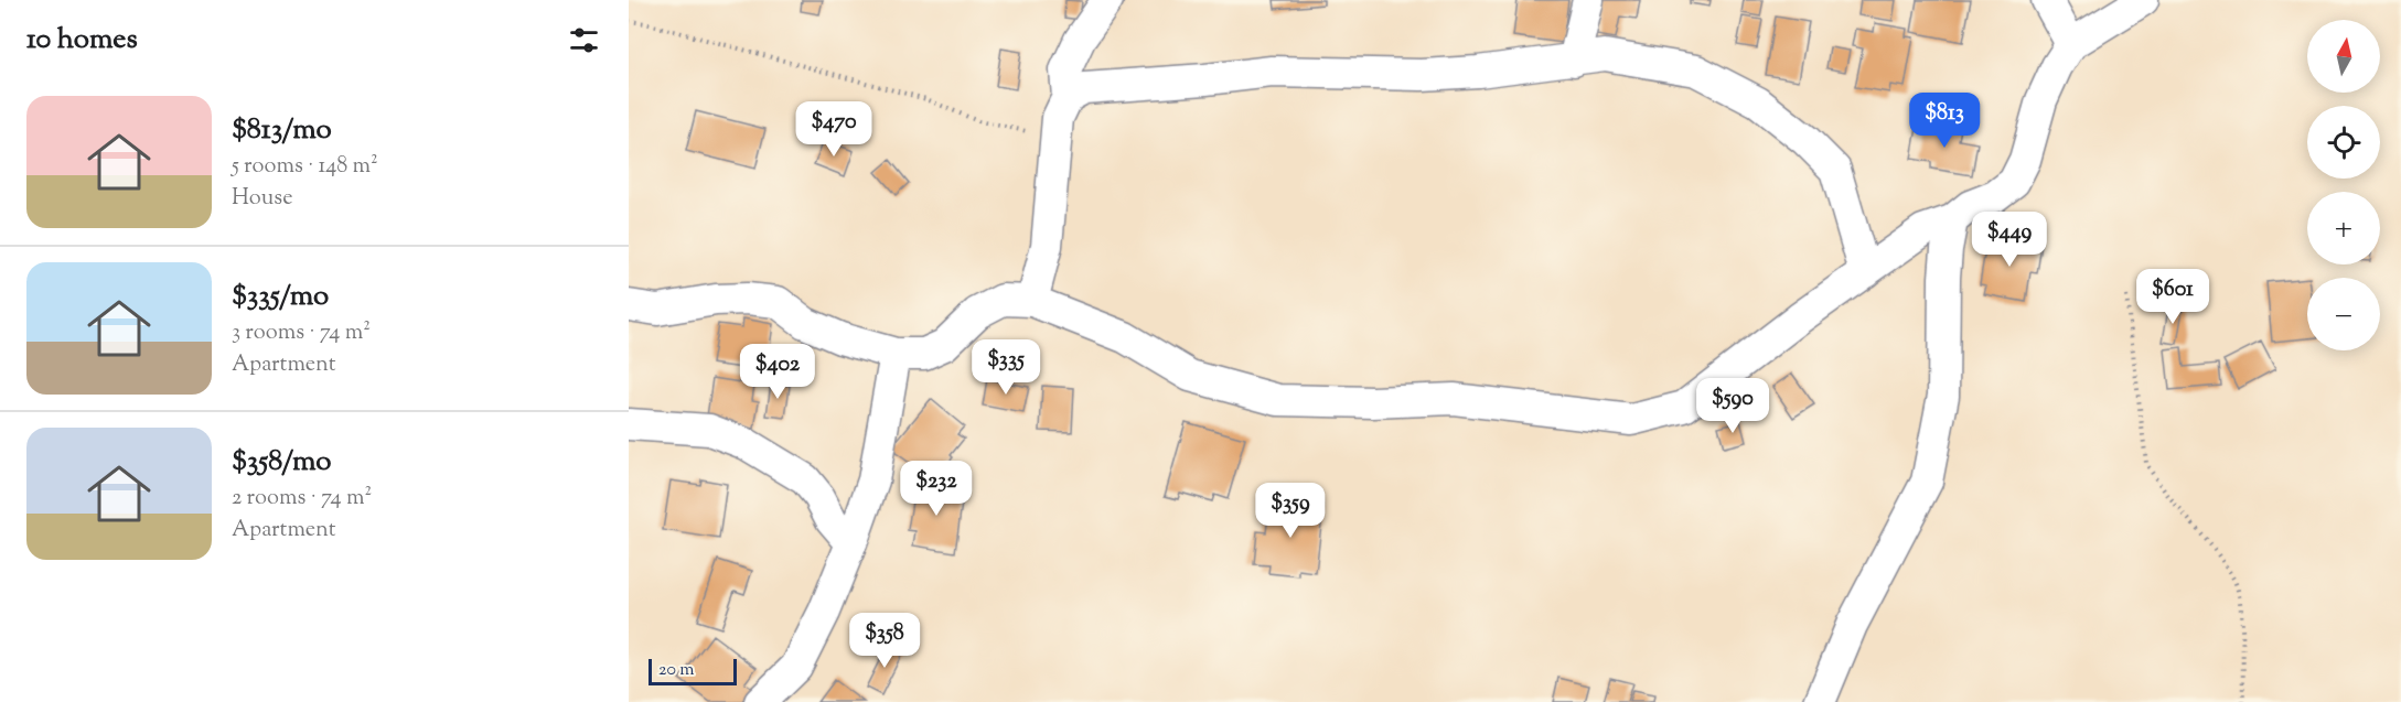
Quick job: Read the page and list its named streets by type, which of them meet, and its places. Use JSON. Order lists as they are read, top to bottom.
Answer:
{
  "scale_bar": "20 m",
  "north": "top",
  "page": {
    "heading": "10 homes",
    "map_buttons": ["+", "−"],
    "list": [
      {
        "name": "$813/mo",
        "note": "5 rooms · 148 m² · House"
      },
      {
        "name": "$335/mo",
        "note": "3 rooms · 74 m² · Apartment"
      },
      {
        "name": "$358/mo",
        "note": "2 rooms · 74 m² · Apartment"
      }
    ],
    "price": [
      "$813",
      "$470",
      "$449",
      "$601",
      "$335",
      "$402",
      "$590",
      "$232",
      "$359",
      "$358"
    ],
    "scale": "20 m"
  }
}
